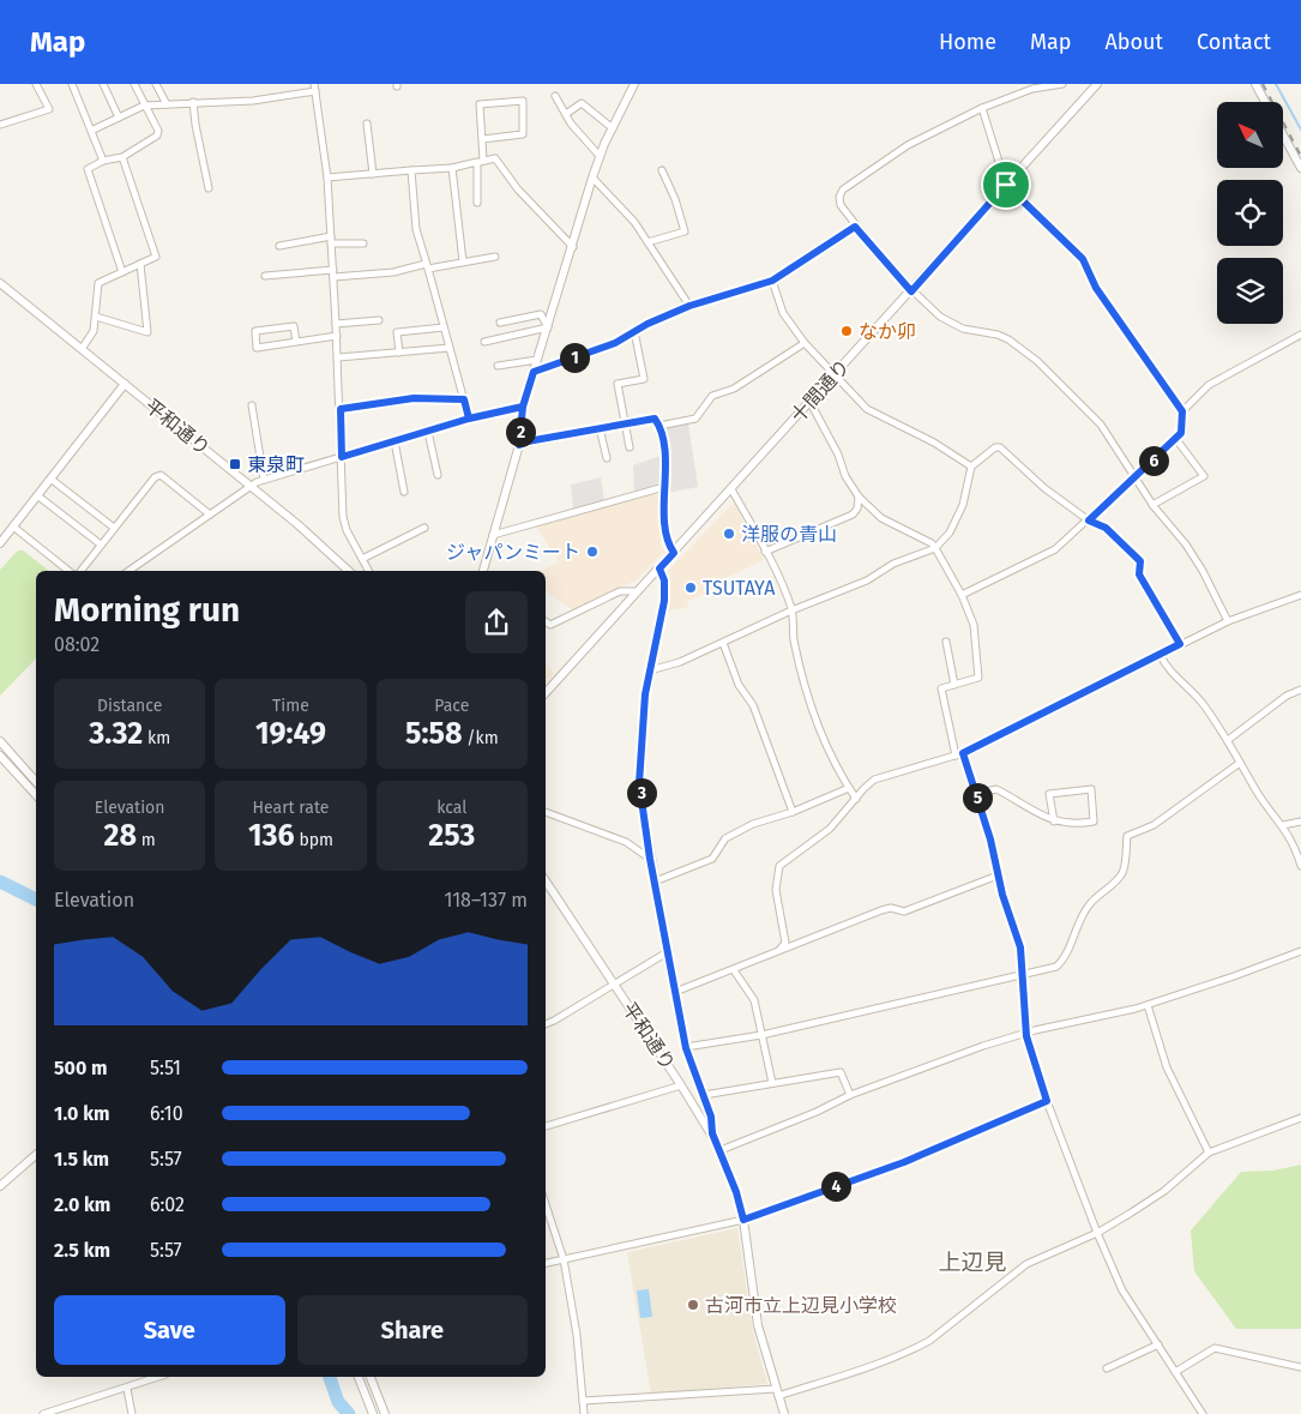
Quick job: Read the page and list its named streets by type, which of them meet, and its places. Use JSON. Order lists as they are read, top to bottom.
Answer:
{
  "streets": {
    "street": ["十間通り", "平和通り"]
  },
  "districts": ["上辺見"],
  "places": {
    "other": [
      "なか卯",
      "洋服の青山",
      "ジャパンミート",
      "TSUTAYA",
      "古河市立上辺見小学校"
    ],
    "transit": ["東泉町"]
  },
  "north": "top left",
  "page": {
    "header": "Map",
    "nav": [
      "Home",
      "Map",
      "About",
      "Contact"
    ],
    "pins": [
      "1",
      "2",
      "6",
      "3",
      "5",
      "4"
    ],
    "heading": ["Morning run", "08:02"],
    "stats": [
      ["Distance", "3.32 km"],
      ["Time", "19:49"],
      ["Pace", "5:58 /km"],
      ["Elevation", "28 m"],
      ["Heart rate", "136 bpm"],
      ["kcal", "253"]
    ],
    "chart": ["Elevation", "118–137 m"],
    "list": [
      {
        "name": "500 m",
        "note": "5:51"
      },
      {
        "name": "1.0 km",
        "note": "6:10"
      },
      {
        "name": "1.5 km",
        "note": "5:57"
      },
      {
        "name": "2.0 km",
        "note": "6:02"
      },
      {
        "name": "2.5 km",
        "note": "5:57"
      }
    ],
    "buttons": ["Save", "Share"]
  }
}
